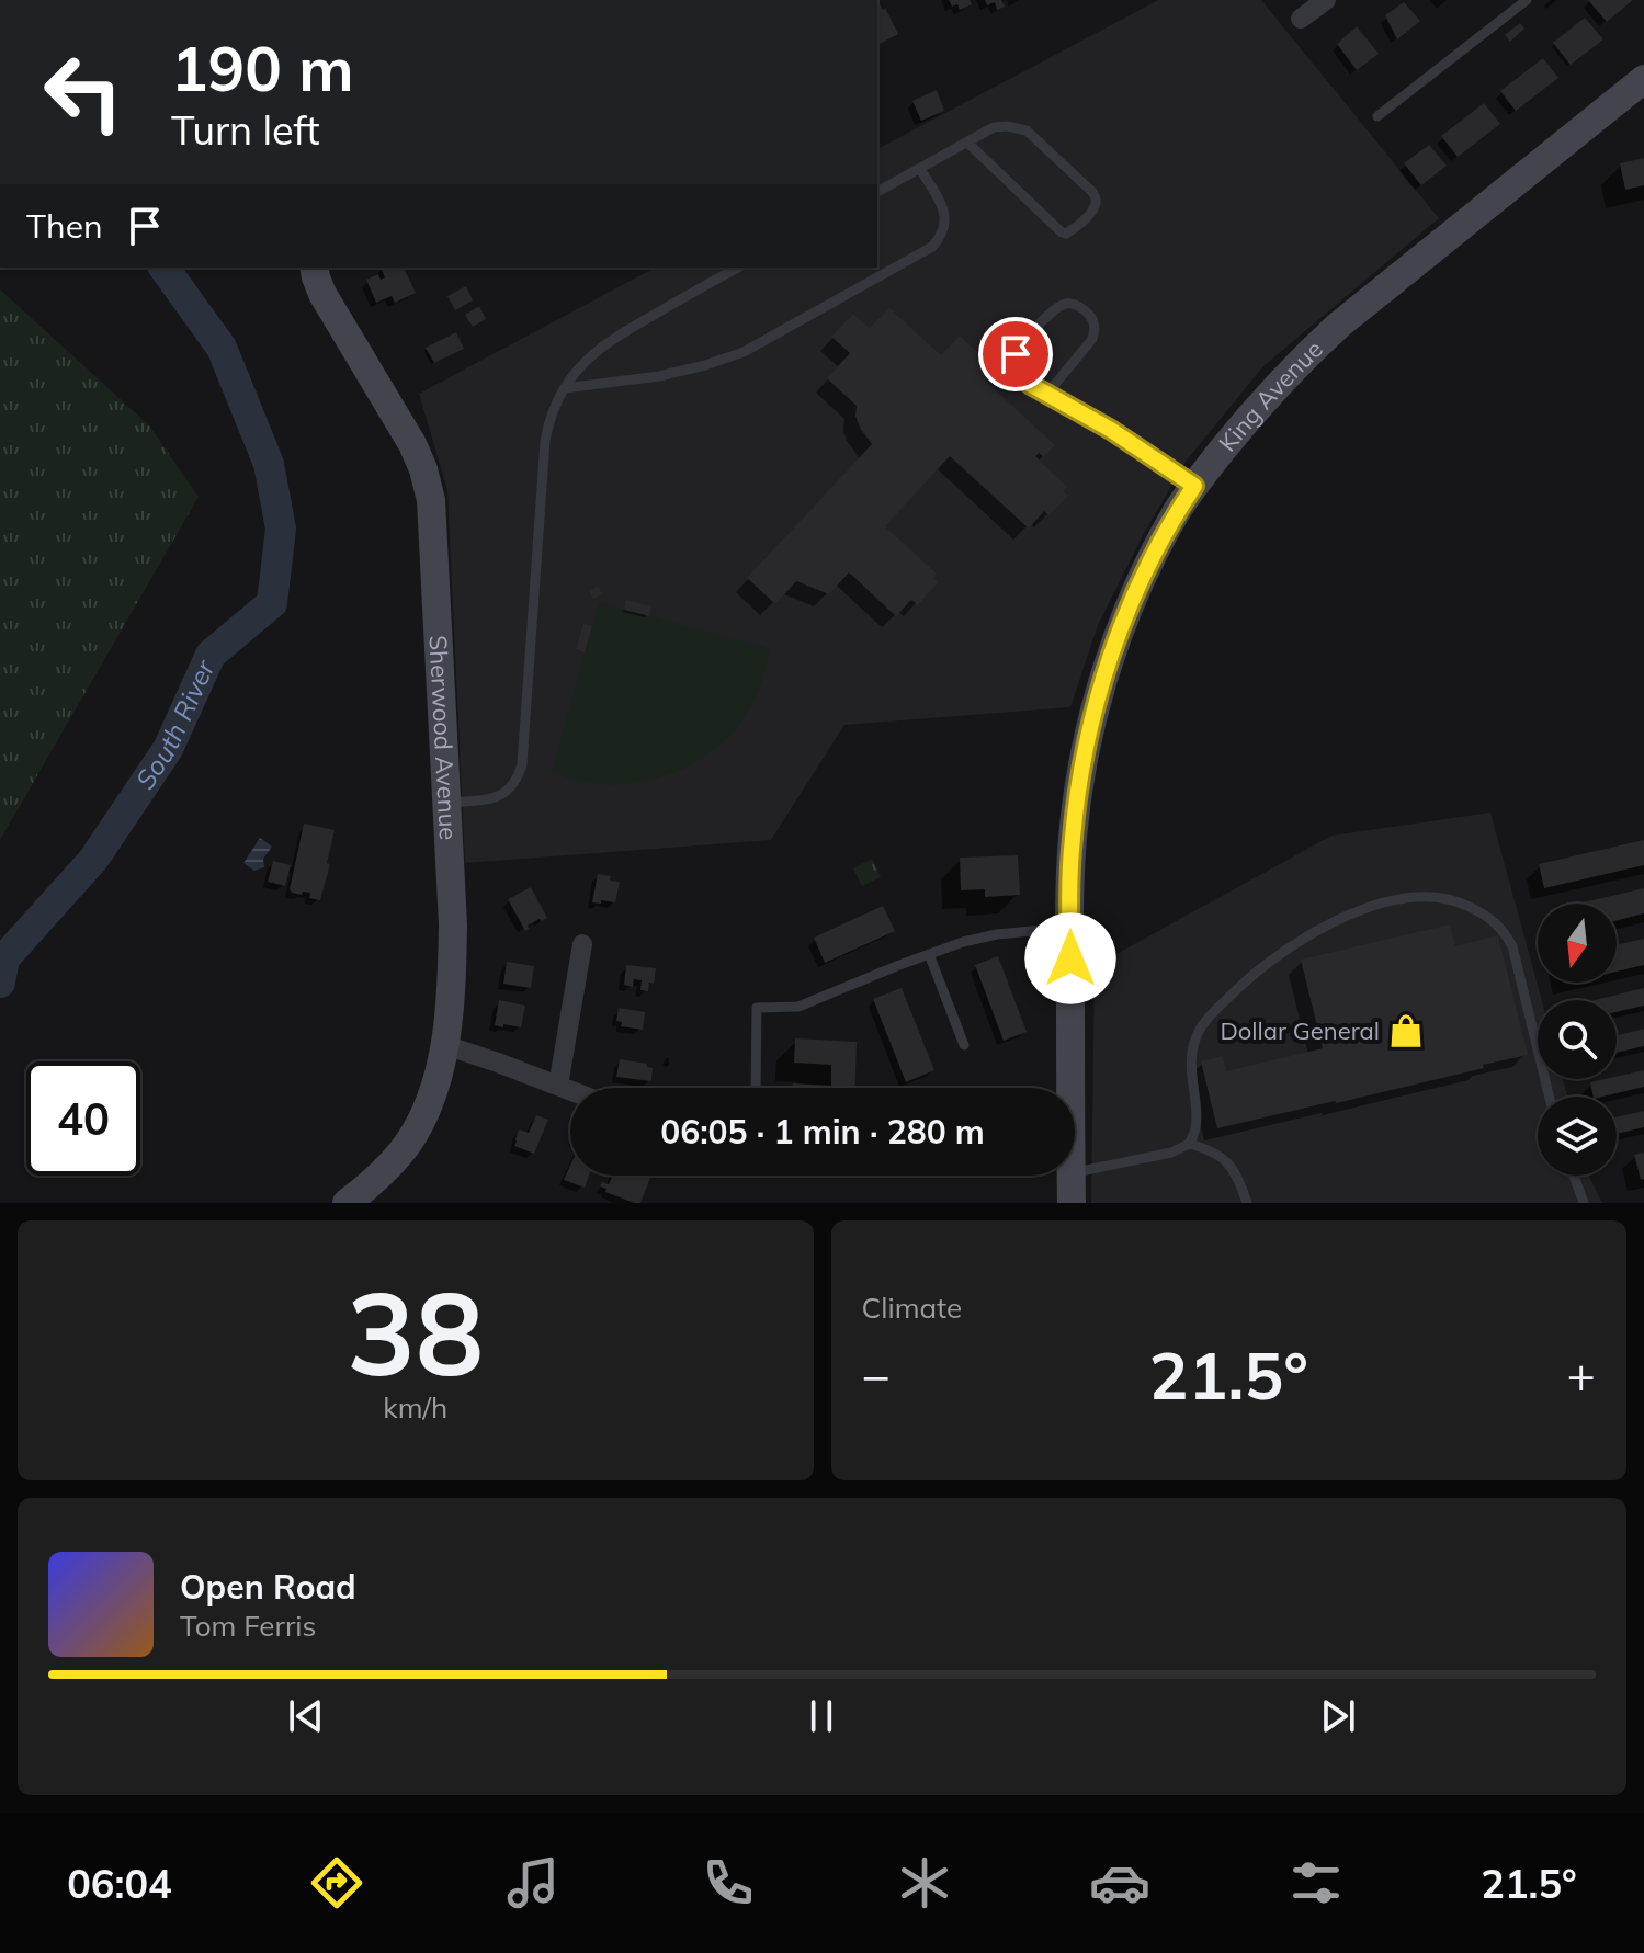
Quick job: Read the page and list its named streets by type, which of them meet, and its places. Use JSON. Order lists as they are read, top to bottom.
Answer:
{
  "streets": {
    "street": ["King Avenue", "Sherwood Avenue"]
  },
  "water": ["South River"],
  "places": {
    "shop": ["Dollar General"]
  },
  "north": "bottom",
  "page": {
    "turn": ["190 m", "Turn left"],
    "then": "Then",
    "limit": "40",
    "trip": "06:05 · 1 min · 280 m",
    "tile": [
      ["38", "km/h"],
      "Climate"
    ],
    "heat": ["−", "21.5°", "+"],
    "song": ["Open Road", "Tom Ferris"],
    "tabs": ["06:04", "21.5°"]
  }
}
